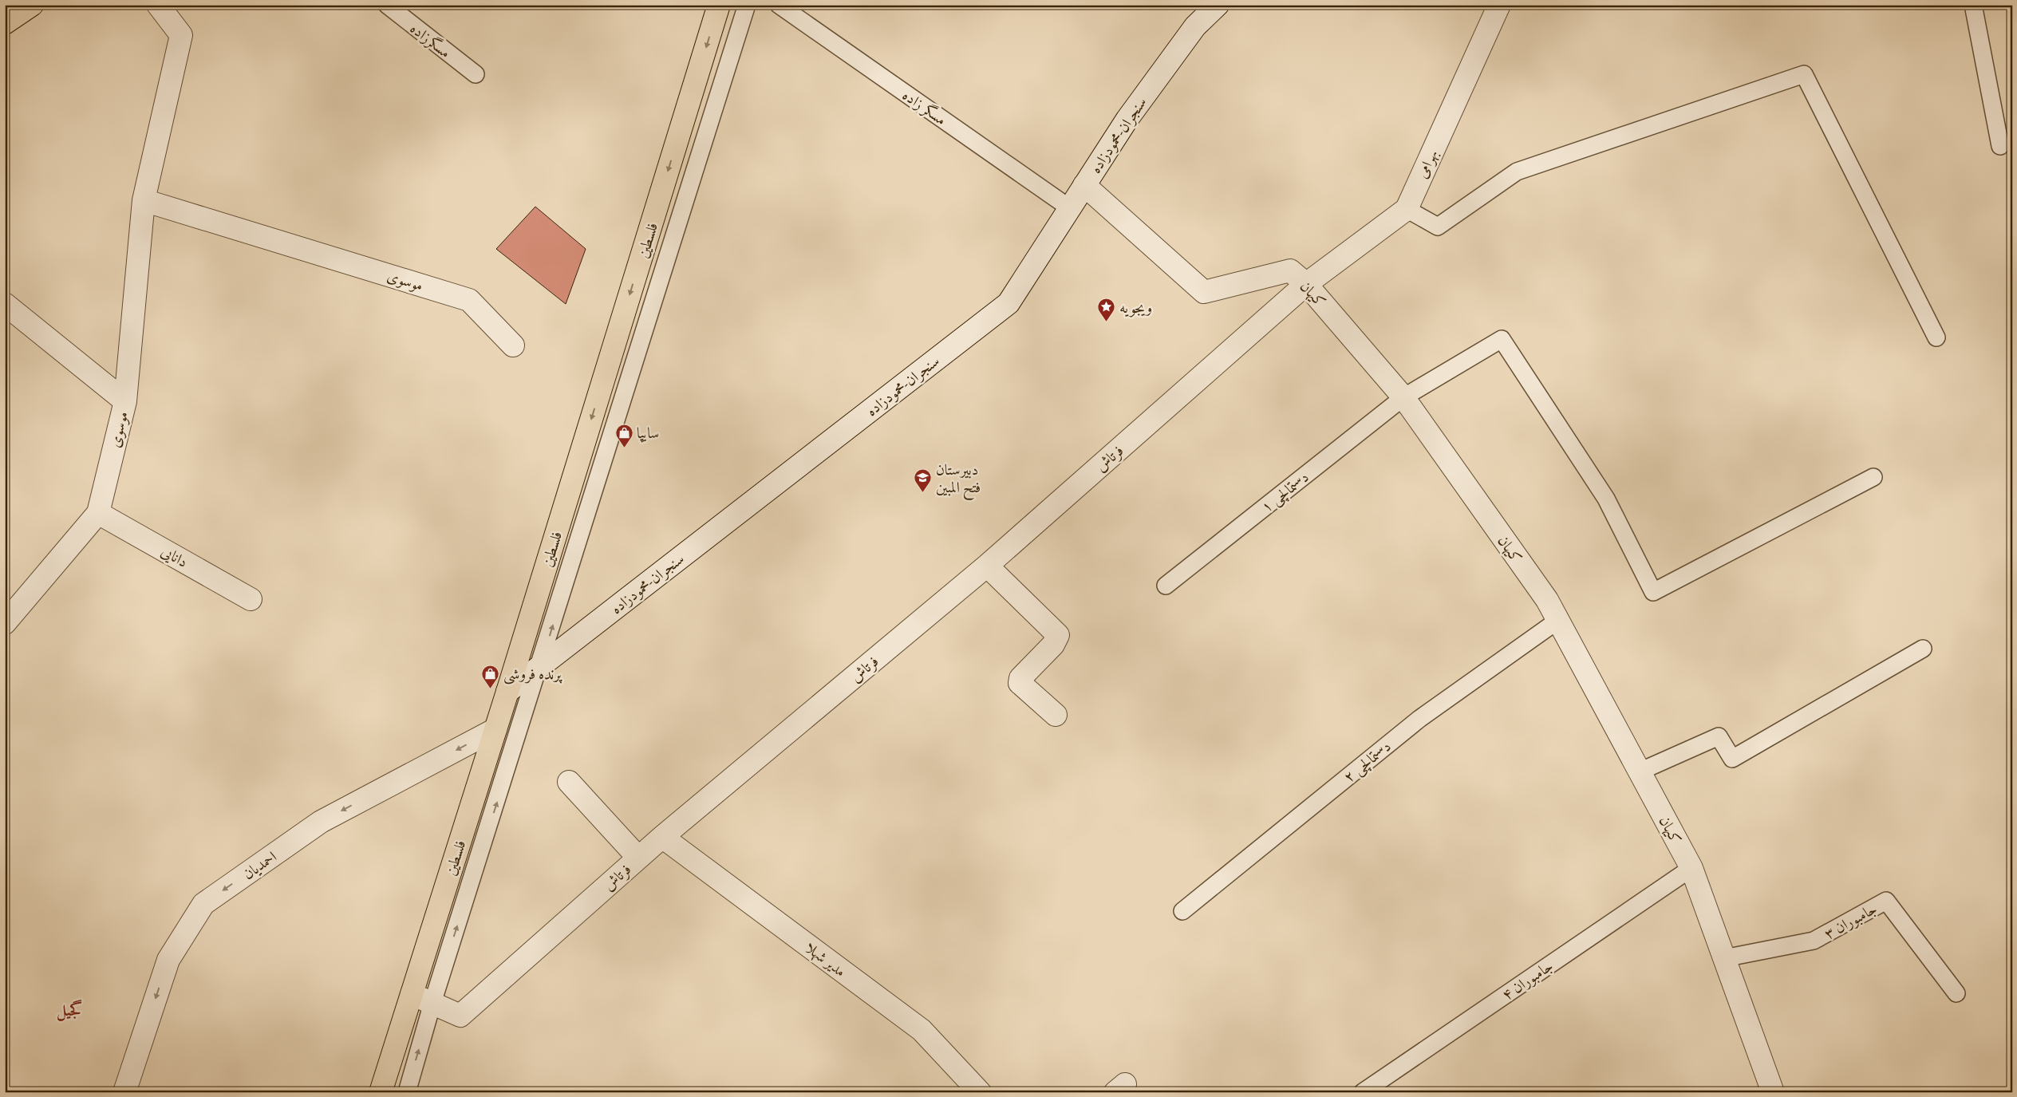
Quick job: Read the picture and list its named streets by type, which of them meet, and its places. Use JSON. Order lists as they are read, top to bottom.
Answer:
{
  "streets": {
    "main road": ["فلسطین"],
    "street": [
      "سنجران-محمودزاده",
      "بهرامی",
      "موسوی",
      "کیهان",
      "فرتاش",
      "دانایی",
      "احمدیان",
      "مدیر شهلا"
    ],
    "lane": [
      "مسگرزاده",
      "مسگر زاده",
      "دستمالچی ۱",
      "دستمالچی ۲",
      "جامبوران ۳",
      "جامبوران ۴"
    ]
  },
  "crossings": [
    ["مسگر زاده", "سنجران-محمودزاده"],
    ["سنجران-محمودزاده", "فلسطین"],
    ["سنجران-محمودزاده", "کیهان"],
    ["بهرامی", "کیهان"],
    ["بهرامی", "فرتاش"],
    ["فلسطین", "فرتاش"],
    ["فلسطین", "احمدیان"],
    ["موسوی", "دانایی"],
    ["کیهان", "فرتاش"],
    ["کیهان", "دستمالچی ۱"],
    ["کیهان", "دستمالچی ۲"],
    ["کیهان", "جامبوران ۳"],
    ["کیهان", "جامبوران ۴"],
    ["فرتاش", "مدیر شهلا"]
  ],
  "one_way": ["فلسطین", "احمدیان"],
  "districts": ["گجیل"],
  "places": {
    "place": ["ویجویه"],
    "shop": ["سایپا", "پرنده فروشی"],
    "school or university": ["دبیرستان فتح المبین"]
  }
}
